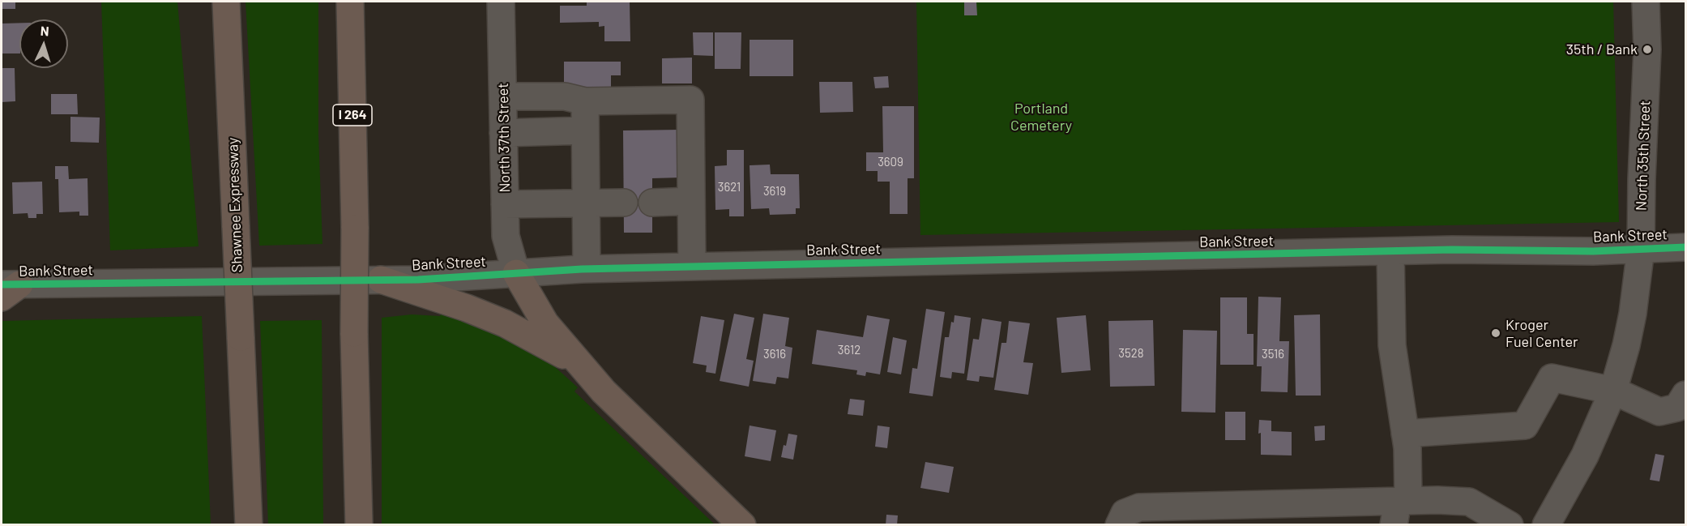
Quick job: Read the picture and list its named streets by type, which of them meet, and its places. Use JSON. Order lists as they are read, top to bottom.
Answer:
{
  "streets": {
    "highway": ["I 264", "Shawnee Expressway"],
    "street": ["North 37th Street", "North 35th Street", "Bank Street"]
  },
  "crossings": [
    ["North 37th Street", "Bank Street"],
    ["North 35th Street", "Bank Street"]
  ],
  "parks": ["Portland Cemetery"],
  "places": ["35th / Bank", "Kroger Fuel Center"],
  "house_numbers": [
    "3609",
    "3621",
    "3619",
    "3612",
    "3528",
    "3616",
    "3516"
  ],
  "north": "top"
}
